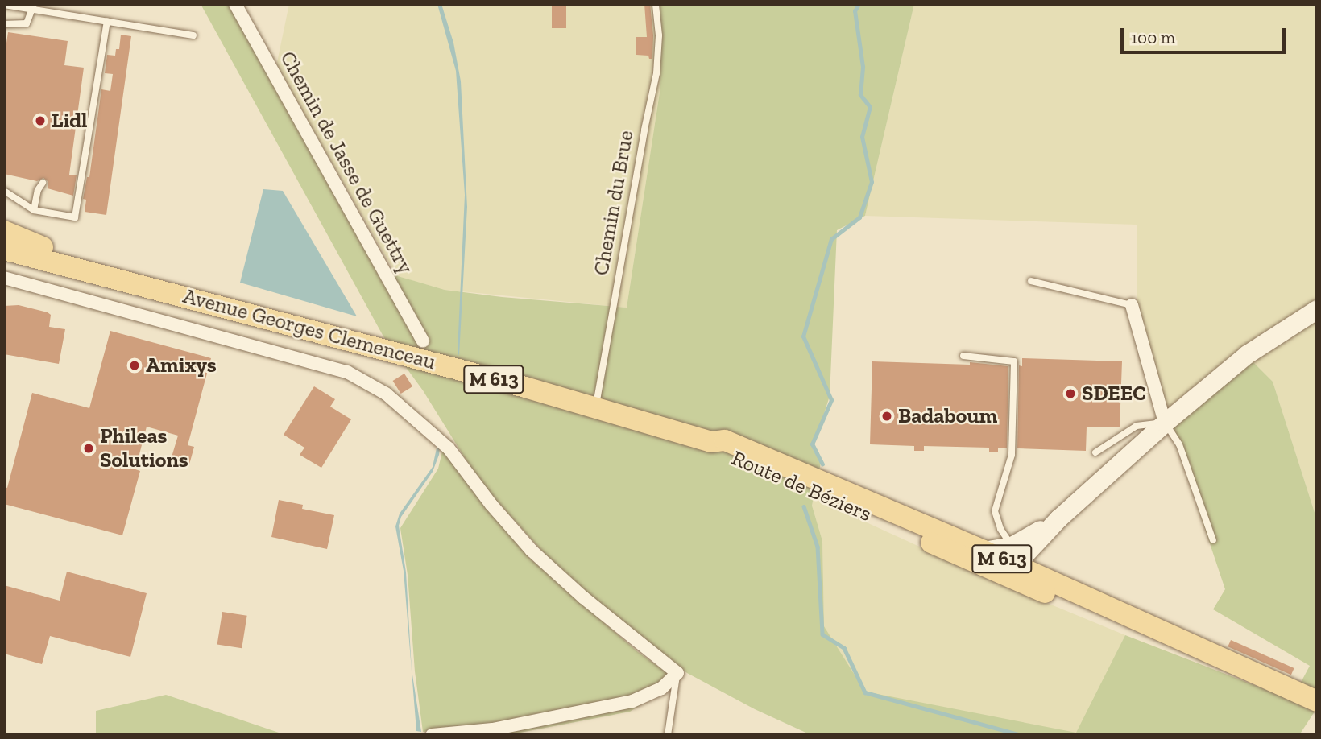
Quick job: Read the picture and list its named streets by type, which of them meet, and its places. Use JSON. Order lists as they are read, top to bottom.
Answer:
{
  "streets": {
    "main road": ["Avenue Georges Clemenceau", "M 613", "Route de Béziers"],
    "street": ["Chemin de Jasse de Guettry"],
    "lane": ["Chemin du Brue"]
  },
  "crossings": [
    ["Chemin du Brue", "Avenue Georges Clemenceau"],
    ["Avenue Georges Clemenceau", "M 613"],
    ["Avenue Georges Clemenceau", "Route de Béziers"]
  ],
  "places": [
    "Lidl",
    "Amixys",
    "SDEEC",
    "Badaboum",
    "Phileas Solutions"
  ],
  "scale_bar": "100 m"
}
